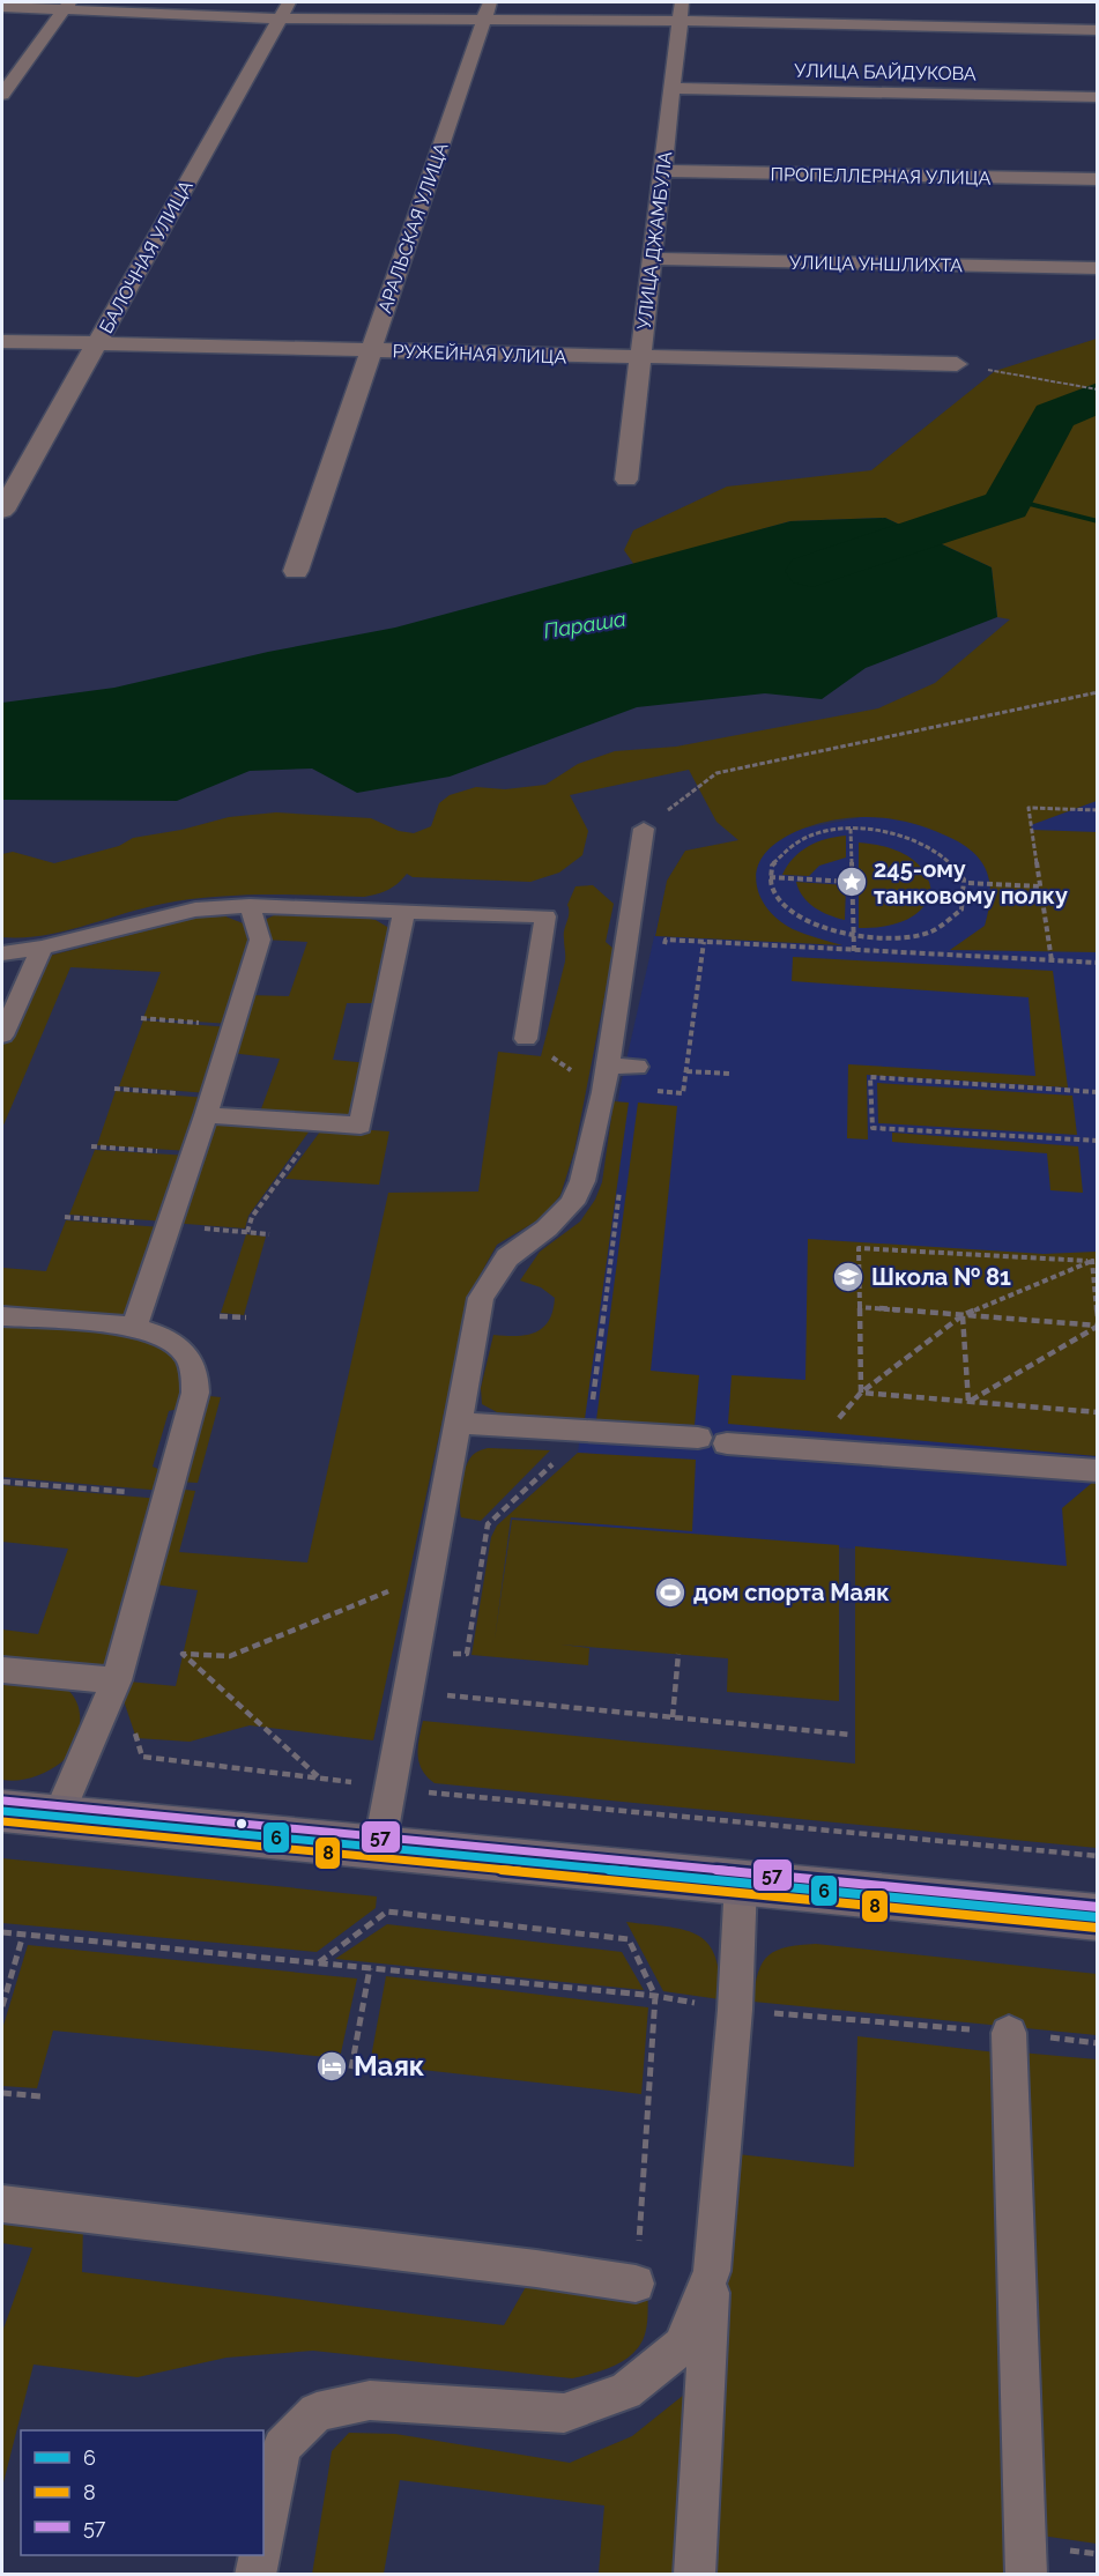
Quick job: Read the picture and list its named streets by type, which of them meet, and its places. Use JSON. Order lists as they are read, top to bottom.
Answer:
{
  "streets": {
    "street": [
      "УЛИЦА БАЙДУКОВА",
      "ПРОПЕЛЛЕРНАЯ УЛИЦА",
      "АРАЛЬСКАЯ УЛИЦА",
      "УЛИЦА ДЖАМБУЛА",
      "БАЛОЧНАЯ УЛИЦА",
      "УЛИЦА УНШЛИХТА",
      "РУЖЕЙНАЯ УЛИЦА"
    ]
  },
  "crossings": [
    ["УЛИЦА БАЙДУКОВА", "УЛИЦА ДЖАМБУЛА"],
    ["ПРОПЕЛЛЕРНАЯ УЛИЦА", "УЛИЦА ДЖАМБУЛА"],
    ["АРАЛЬСКАЯ УЛИЦА", "РУЖЕЙНАЯ УЛИЦА"],
    ["УЛИЦА ДЖАМБУЛА", "УЛИЦА УНШЛИХТА"],
    ["УЛИЦА ДЖАМБУЛА", "РУЖЕЙНАЯ УЛИЦА"],
    ["БАЛОЧНАЯ УЛИЦА", "РУЖЕЙНАЯ УЛИЦА"]
  ],
  "water": ["Параша"],
  "places": {
    "place": ["245-ому танковому полку"],
    "school or university": ["Школа № 81"],
    "sports": ["дом спорта Маяк"],
    "hotel": ["Маяк"]
  },
  "lines": ["transit line 57", "transit line 6", "transit line 8"],
  "legend": ["6", "8", "57"]
}
